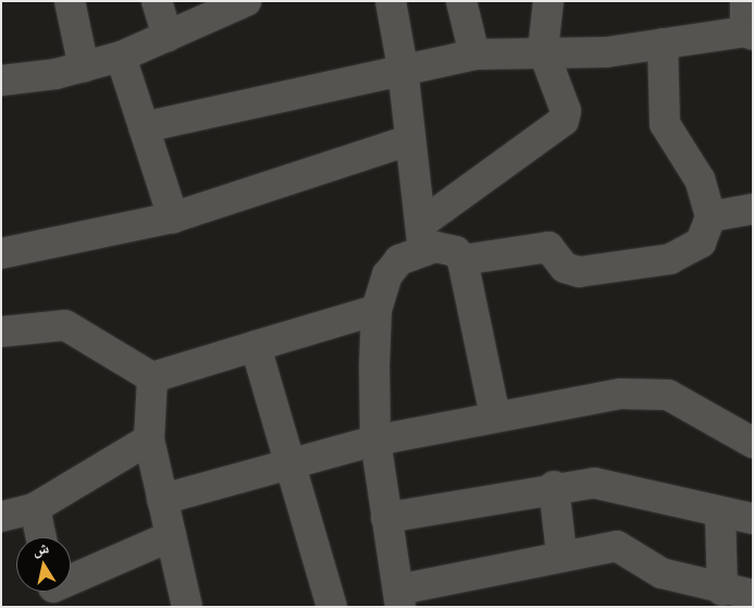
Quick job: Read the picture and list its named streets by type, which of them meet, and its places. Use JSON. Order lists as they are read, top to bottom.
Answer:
{
  "north": "top"
}
